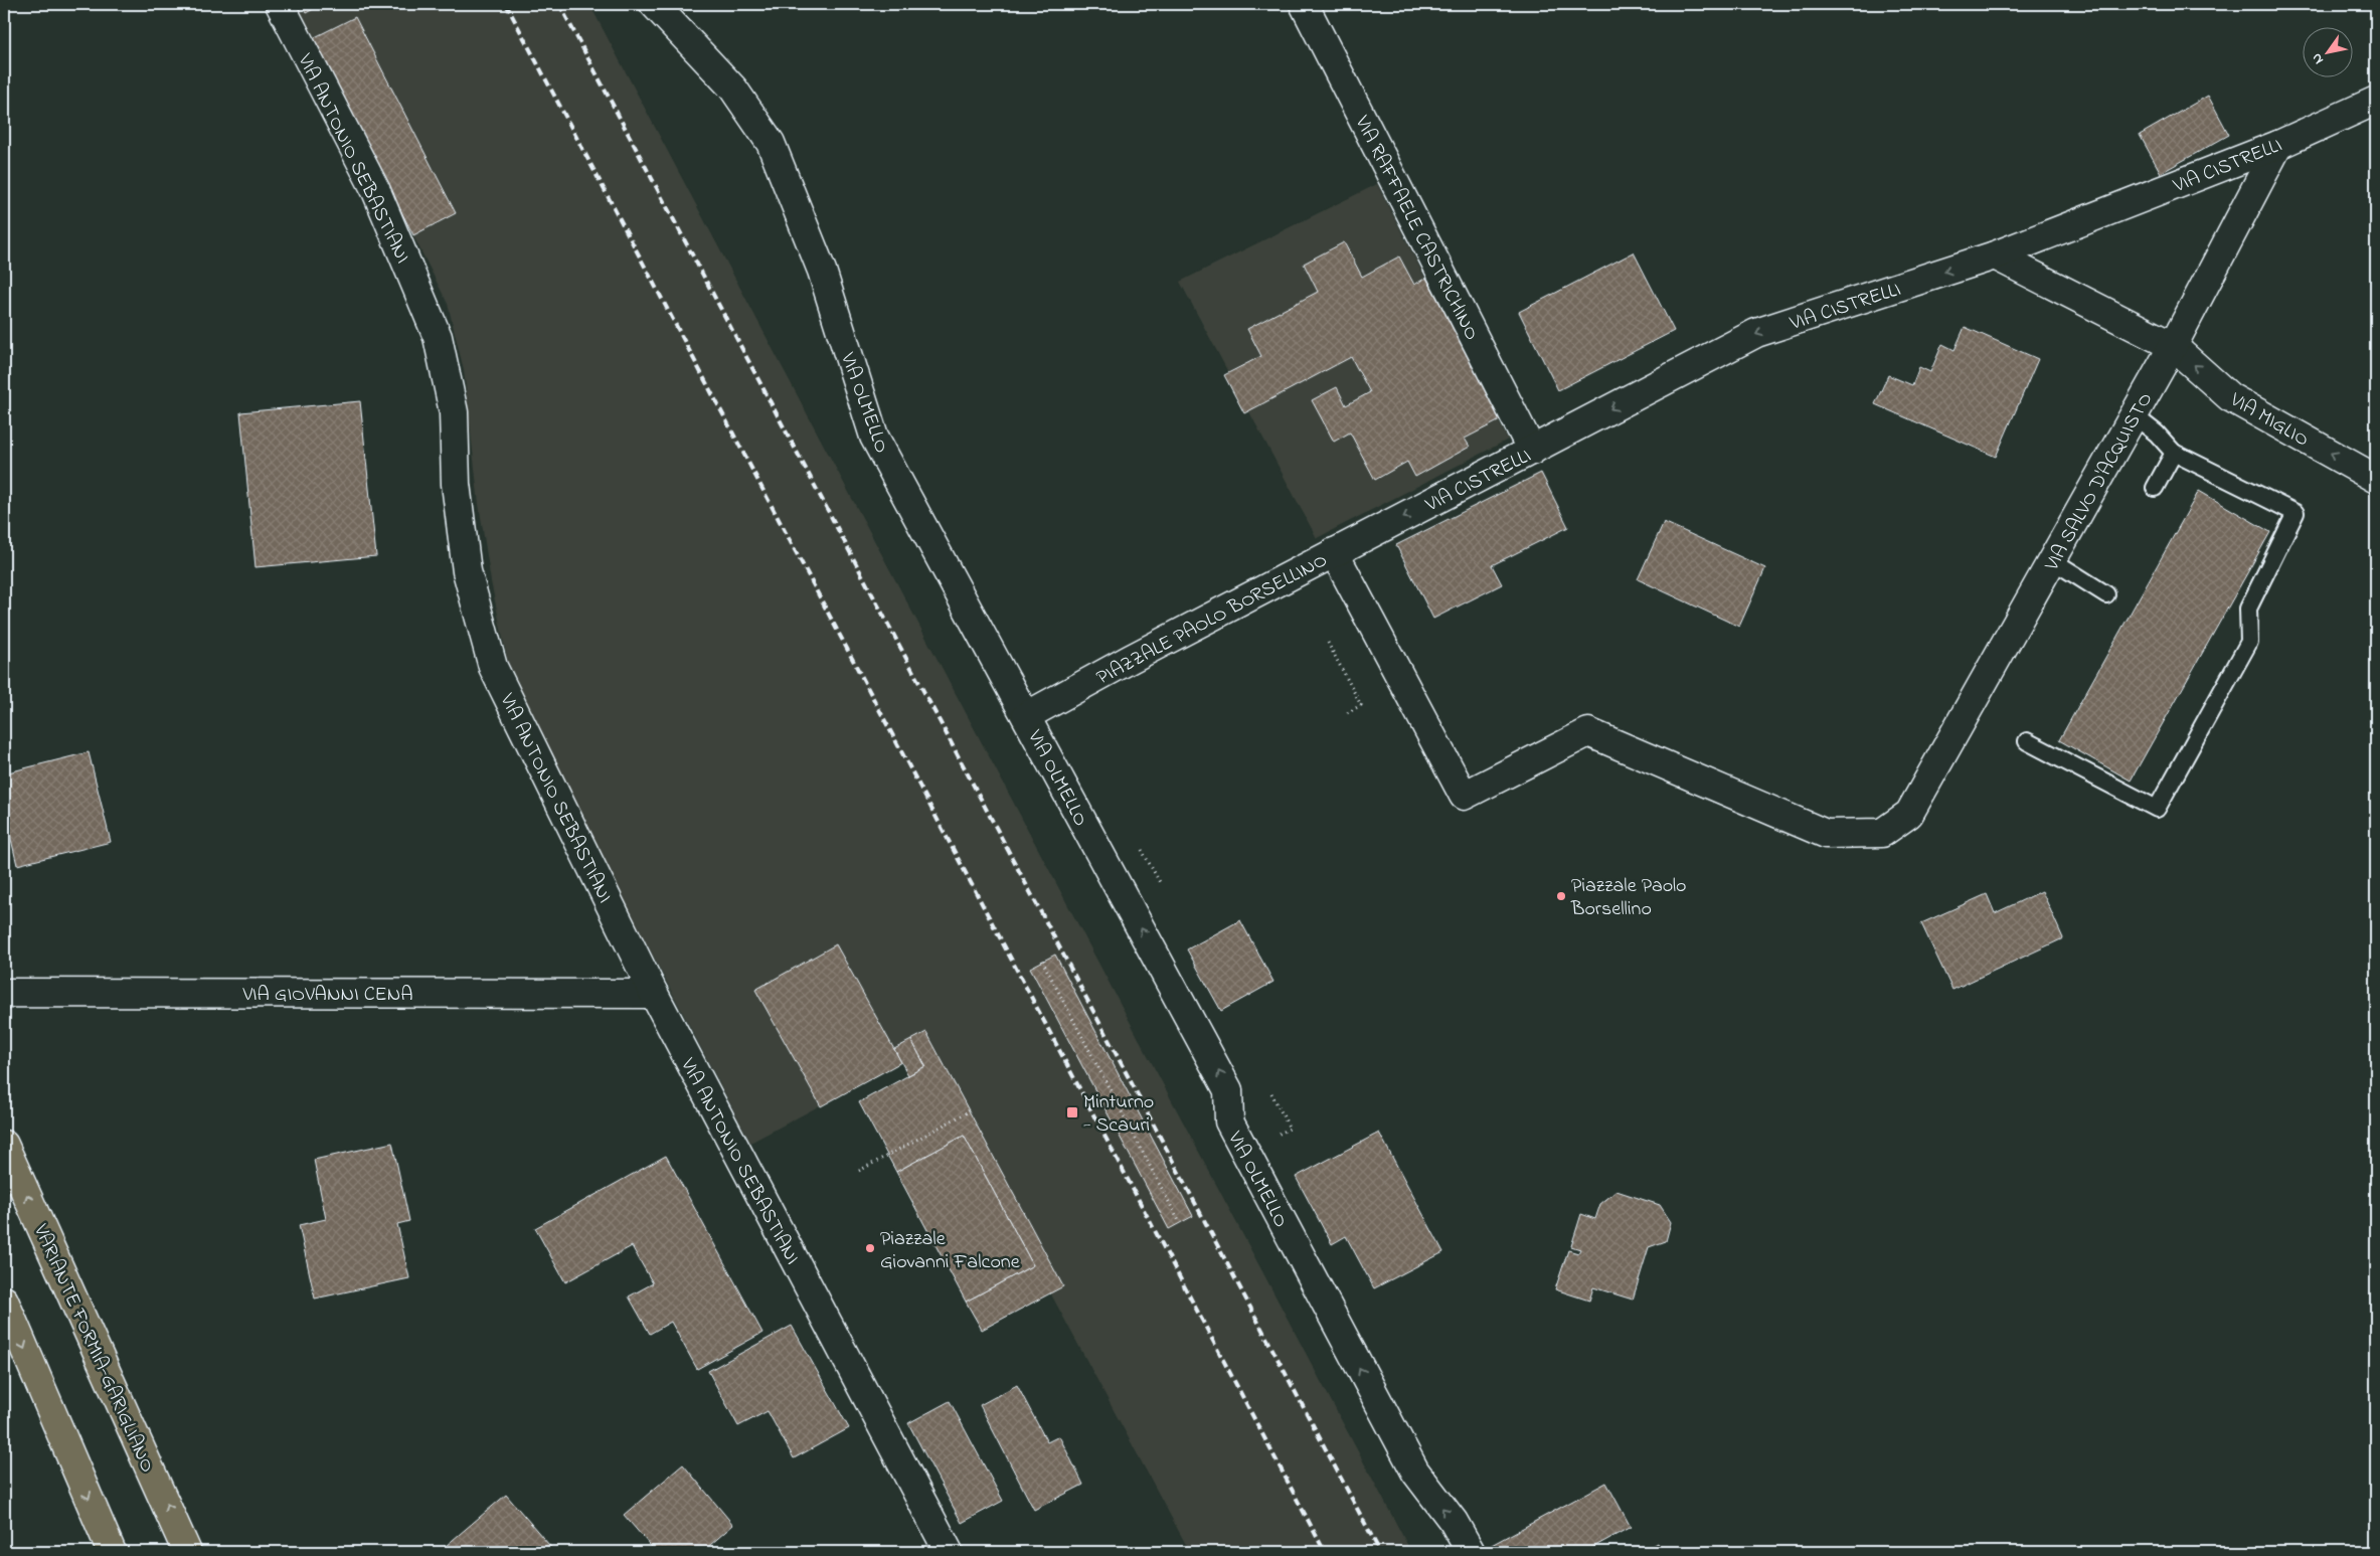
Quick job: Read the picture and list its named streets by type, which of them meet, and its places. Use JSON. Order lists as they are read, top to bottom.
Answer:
{
  "streets": {
    "highway": ["VARIANTE FORMIA-GARIGLIANO"],
    "street": [
      "VIA ANTONIO SEBASTIANI",
      "VIA CISTRELLI",
      "VIA RAFFAELE CASTRICHINO",
      "VIA OLMELLO",
      "VIA MIGLIO",
      "VIA SALVO D'ACQUISTO",
      "PIAZZALE PAOLO BORSELLINO",
      "VIA GIOVANNI CENA"
    ]
  },
  "crossings": [
    ["VIA ANTONIO SEBASTIANI", "VIA GIOVANNI CENA"],
    ["VIA CISTRELLI", "VIA RAFFAELE CASTRICHINO"],
    ["VIA CISTRELLI", "VIA MIGLIO"],
    ["VIA CISTRELLI", "VIA SALVO D'ACQUISTO"],
    ["VIA CISTRELLI", "PIAZZALE PAOLO BORSELLINO"],
    ["VIA OLMELLO", "PIAZZALE PAOLO BORSELLINO"],
    ["VIA MIGLIO", "VIA SALVO D'ACQUISTO"],
    ["VIA SALVO D'ACQUISTO", "PIAZZALE PAOLO BORSELLINO"]
  ],
  "one_way": ["VIA CISTRELLI", "VIA OLMELLO", "VIA MIGLIO"],
  "places": {
    "other": ["Piazzale Paolo Borsellino", "Piazzale Giovanni Falcone"],
    "transit": ["Minturno - Scauri"]
  },
  "north": "bottom left"
}
